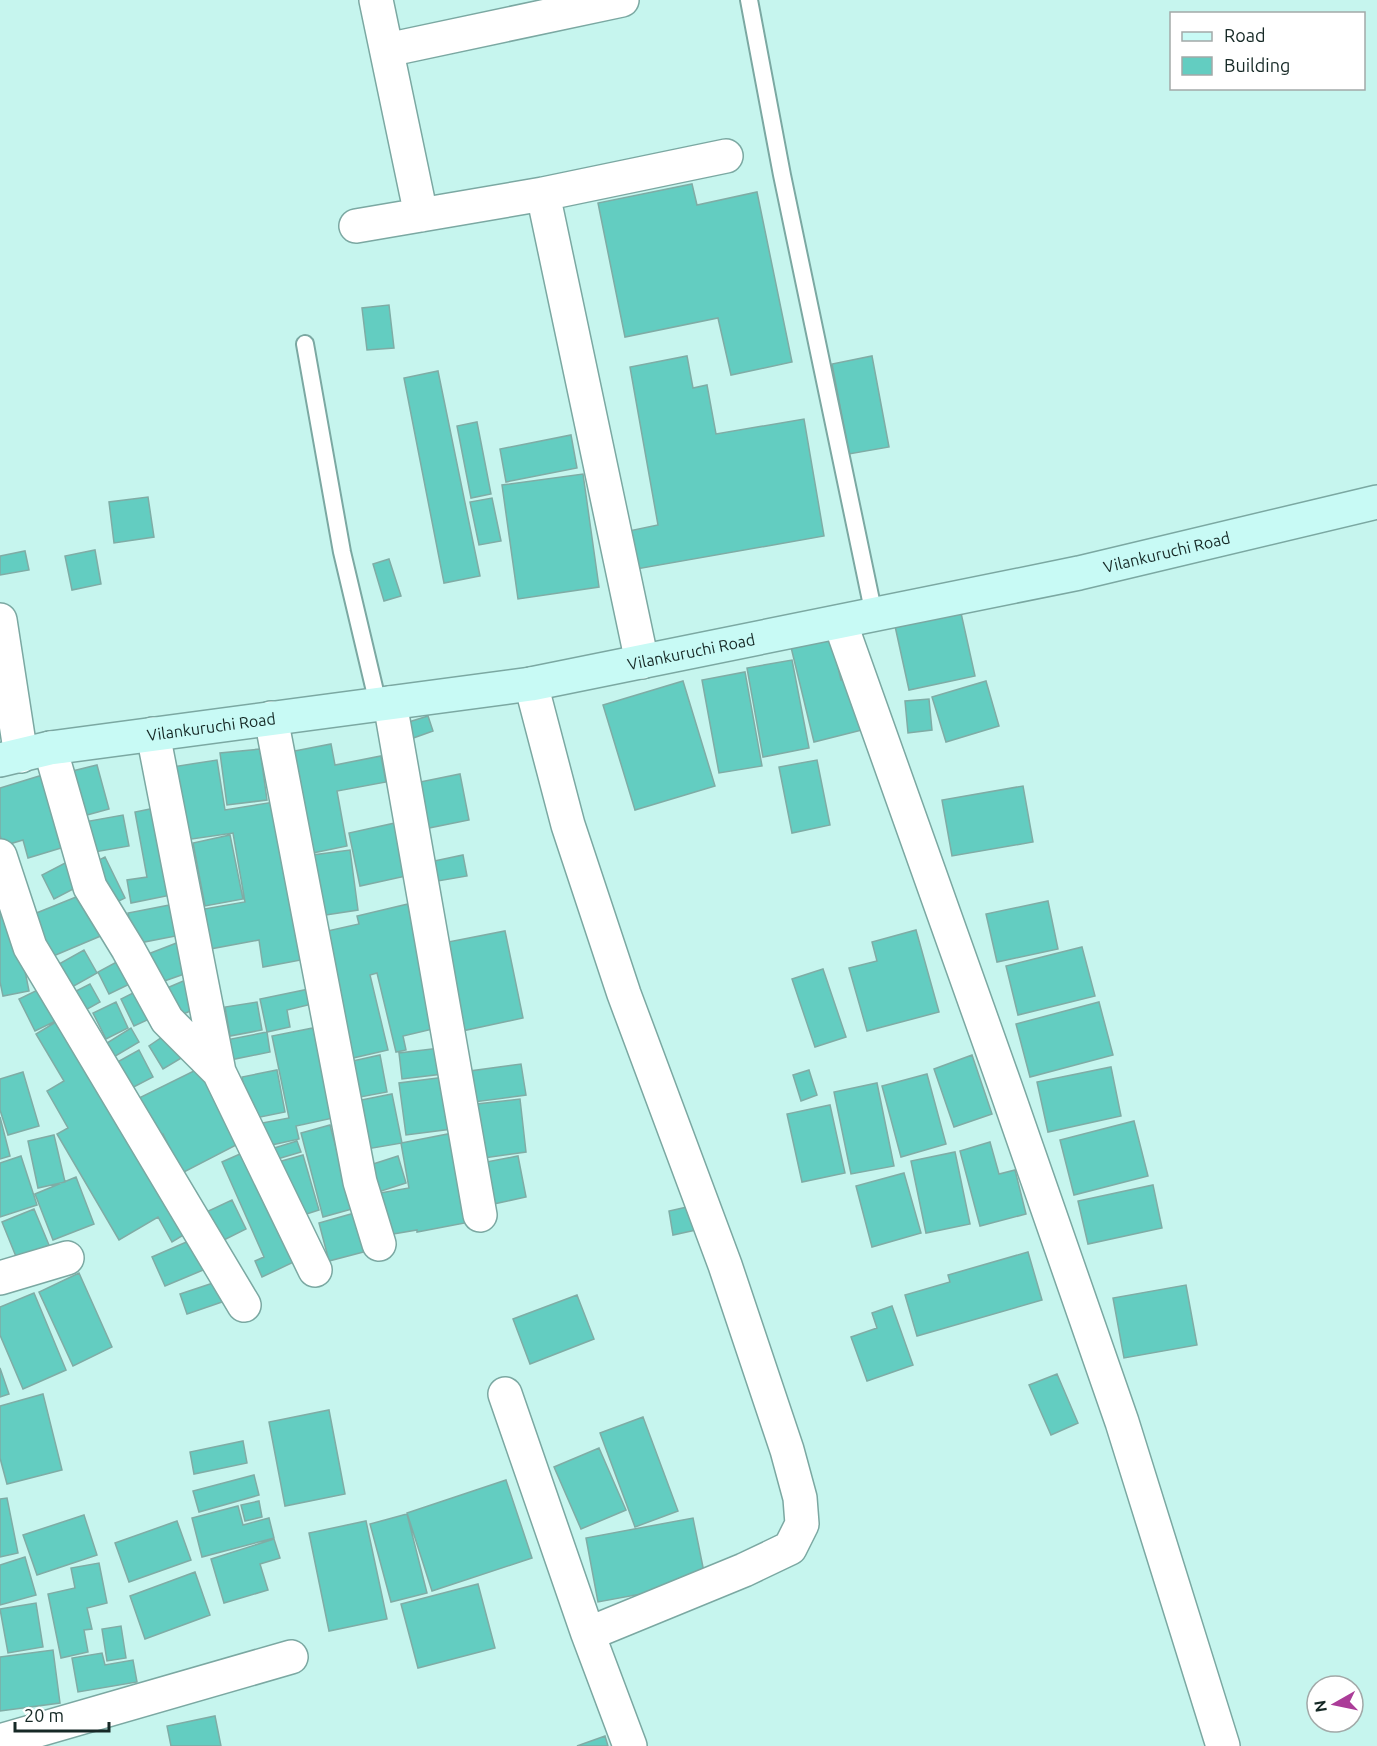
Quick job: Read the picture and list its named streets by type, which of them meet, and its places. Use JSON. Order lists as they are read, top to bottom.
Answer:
{
  "streets": {
    "main road": ["Vilankuruchi Road"]
  },
  "legend": ["Road", "Building"],
  "scale_bar": "20 m",
  "north": "left"
}
